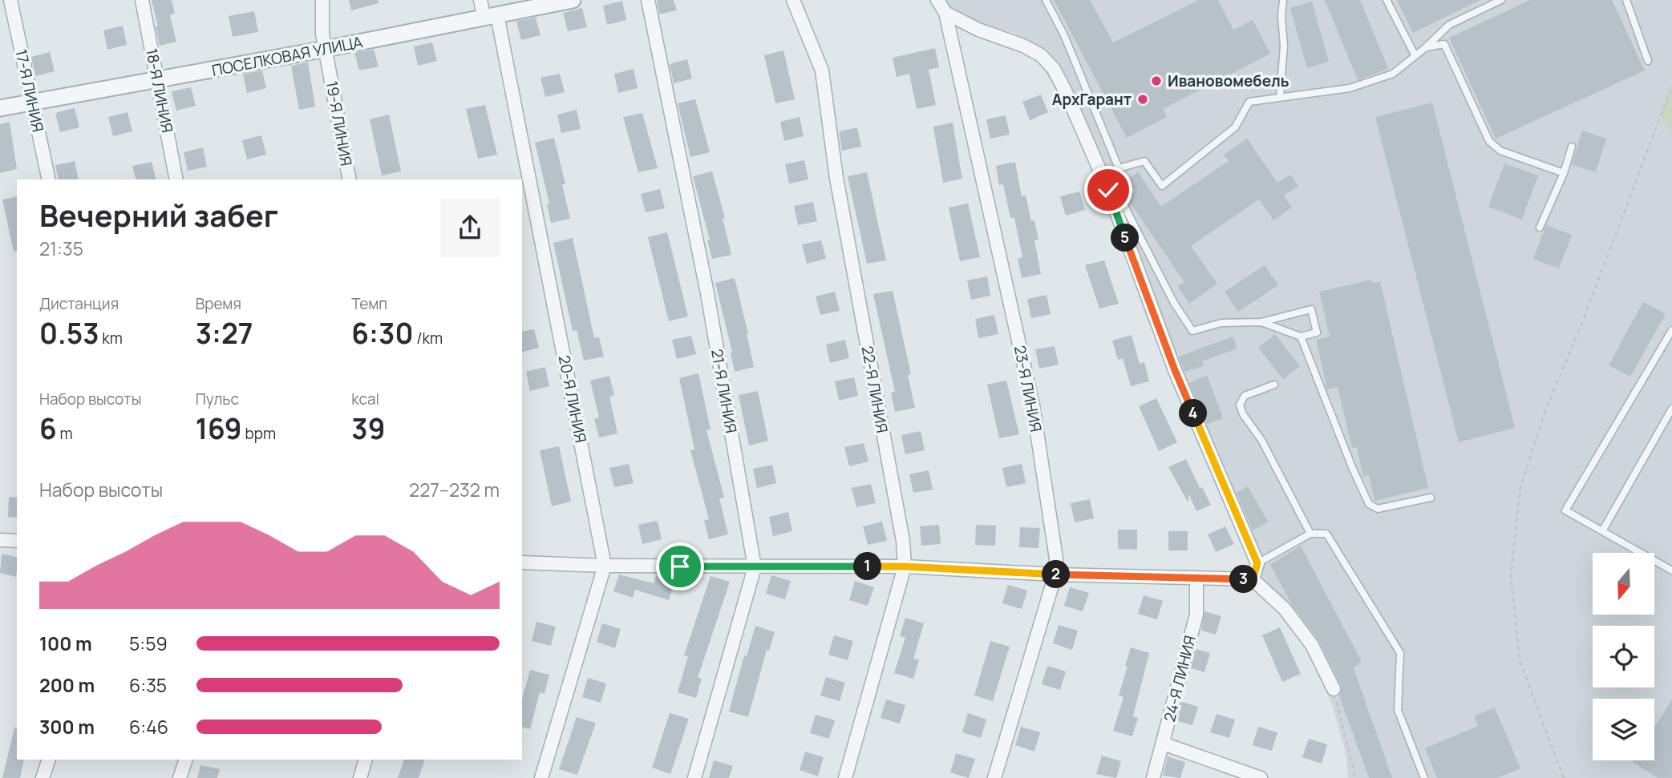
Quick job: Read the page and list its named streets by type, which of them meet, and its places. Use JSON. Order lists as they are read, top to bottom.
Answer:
{
  "streets": {
    "street": [
      "ПОСЕЛКОВАЯ УЛИЦА",
      "17-Я ЛИНИЯ",
      "18-Я ЛИНИЯ",
      "19-Я ЛИНИЯ",
      "23-Я ЛИНИЯ",
      "22-Я ЛИНИЯ",
      "21-Я ЛИНИЯ",
      "20-Я ЛИНИЯ",
      "24-Я ЛИНИЯ"
    ]
  },
  "crossings": [
    ["ПОСЕЛКОВАЯ УЛИЦА", "17-Я ЛИНИЯ"],
    ["ПОСЕЛКОВАЯ УЛИЦА", "18-Я ЛИНИЯ"],
    ["ПОСЕЛКОВАЯ УЛИЦА", "19-Я ЛИНИЯ"],
    ["ПОСЕЛКОВАЯ УЛИЦА", "20-Я ЛИНИЯ"]
  ],
  "places": ["Ивановомебель", "АрхГарант"],
  "north": "bottom",
  "page": {
    "heading": ["Вечерний забег", "21:35"],
    "pins": [
      "5",
      "4",
      "1",
      "2",
      "3"
    ],
    "stats": [
      ["Дистанция", "0.53 km"],
      ["Время", "3:27"],
      ["Темп", "6:30 /km"],
      ["Набор высоты", "6 m"],
      ["Пульс", "169 bpm"],
      ["kcal", "39"]
    ],
    "chart": ["Набор высоты", "227–232 m"],
    "list": [
      {
        "name": "100 m",
        "note": "5:59"
      },
      {
        "name": "200 m",
        "note": "6:35"
      },
      {
        "name": "300 m",
        "note": "6:46"
      }
    ]
  }
}
